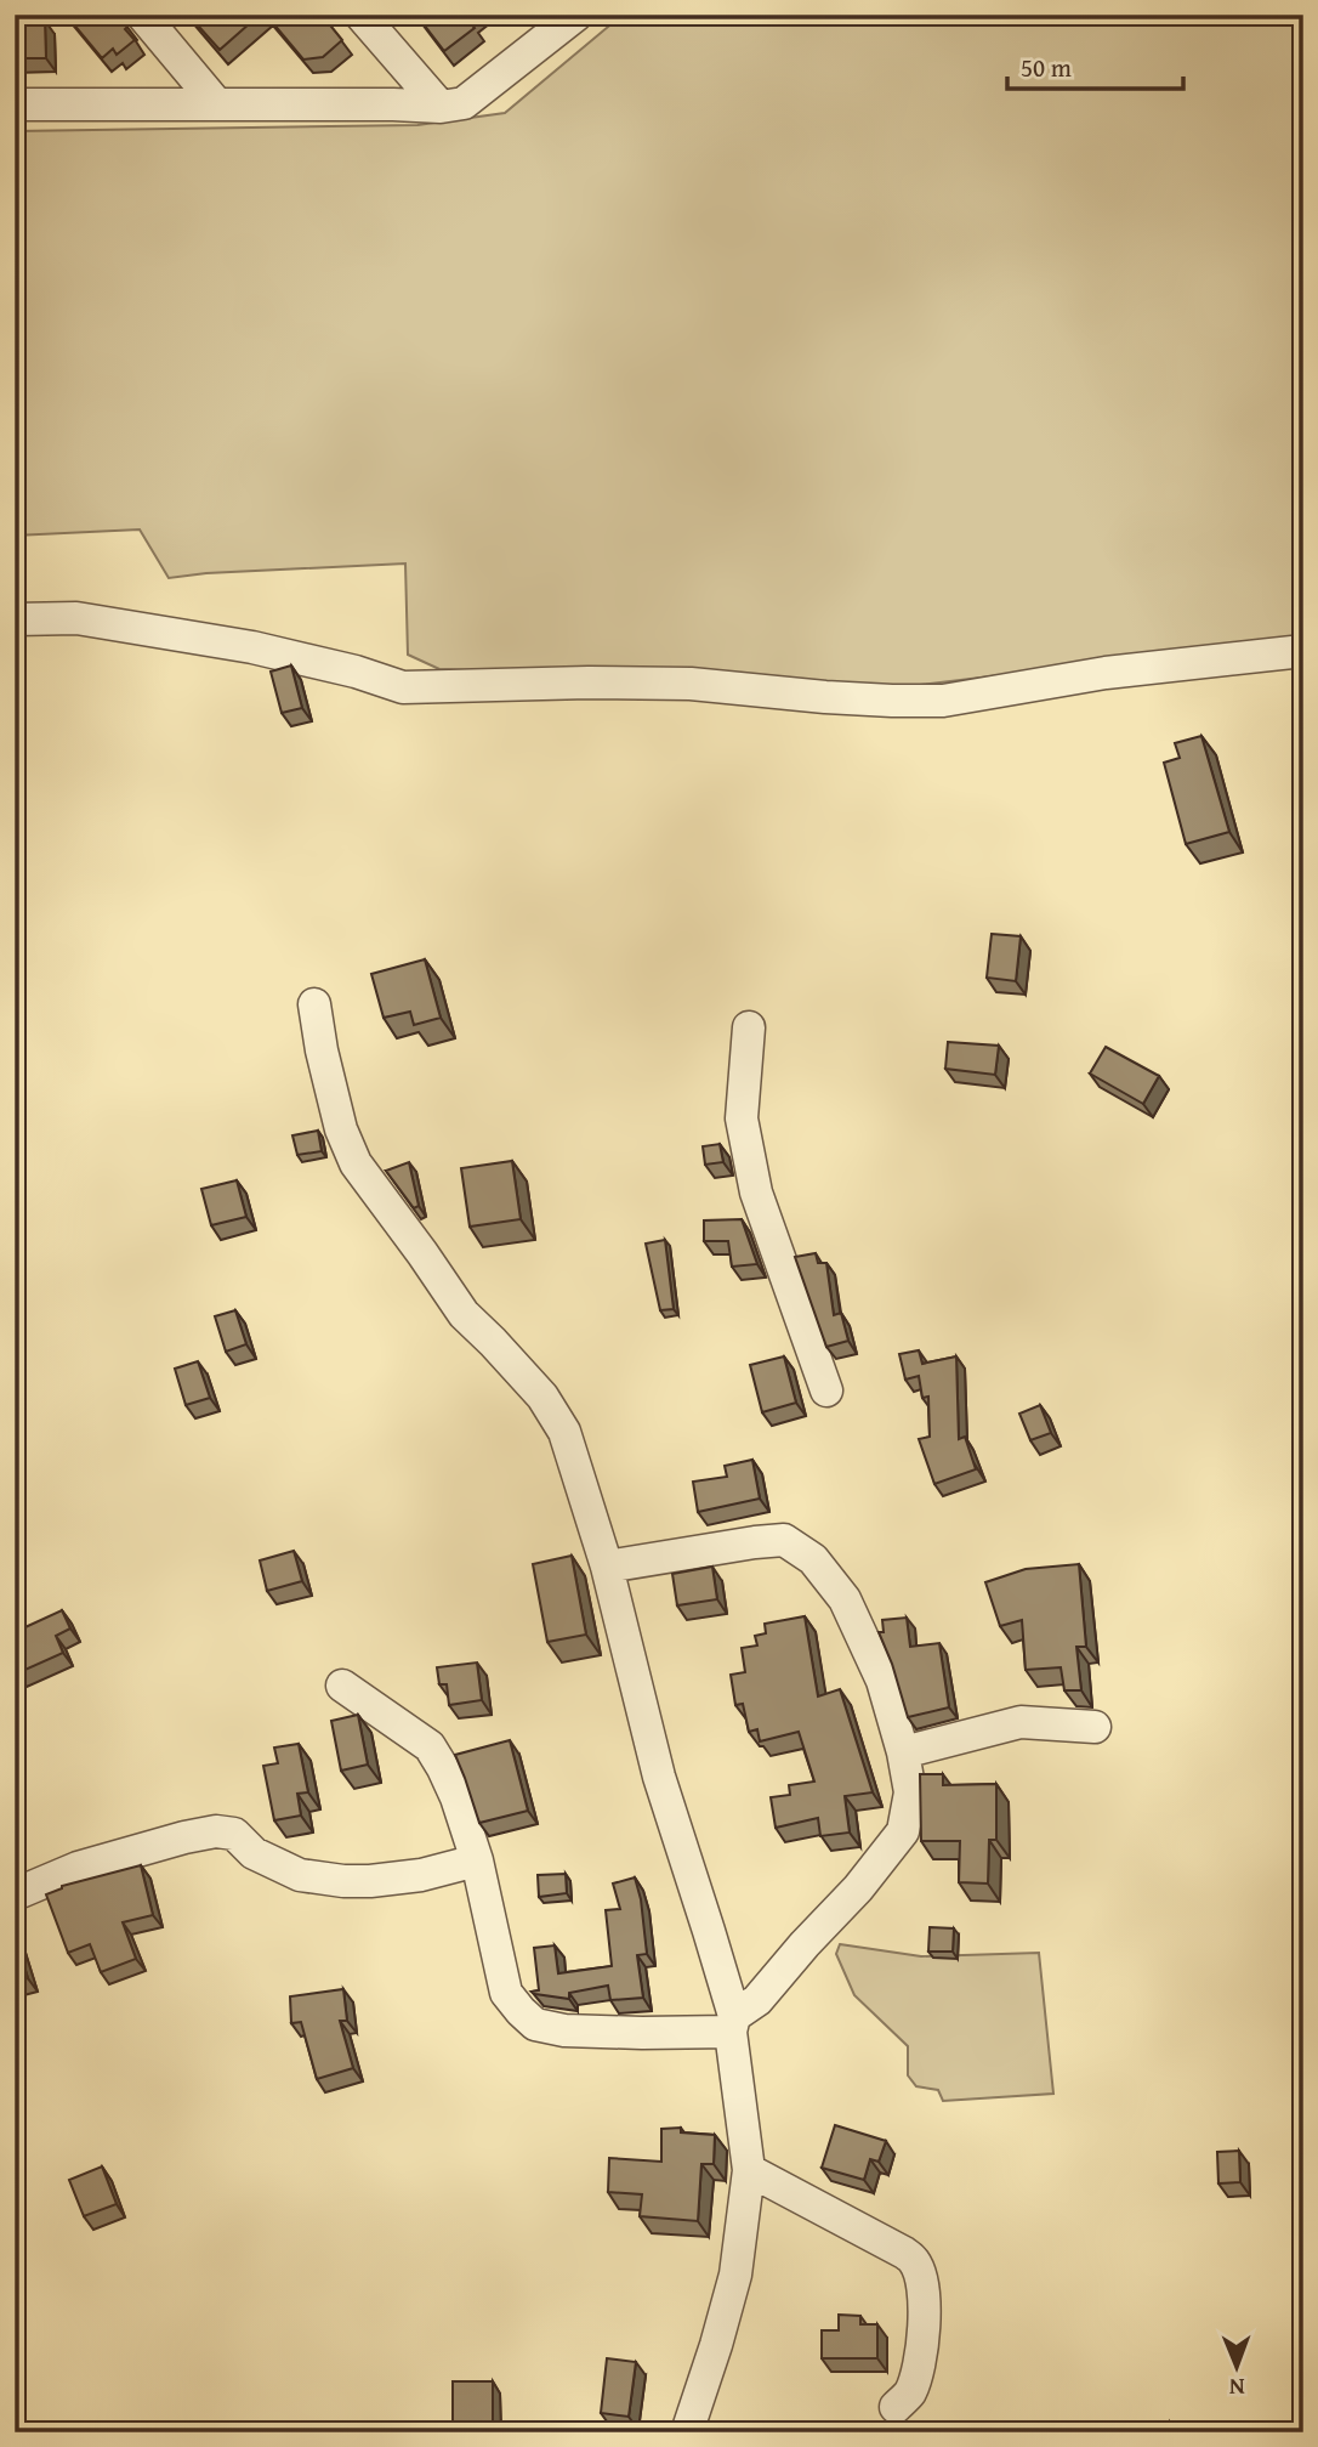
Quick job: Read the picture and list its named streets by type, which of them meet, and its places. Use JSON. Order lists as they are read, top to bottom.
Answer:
{
  "scale_bar": "50 m",
  "north": "bottom"
}
